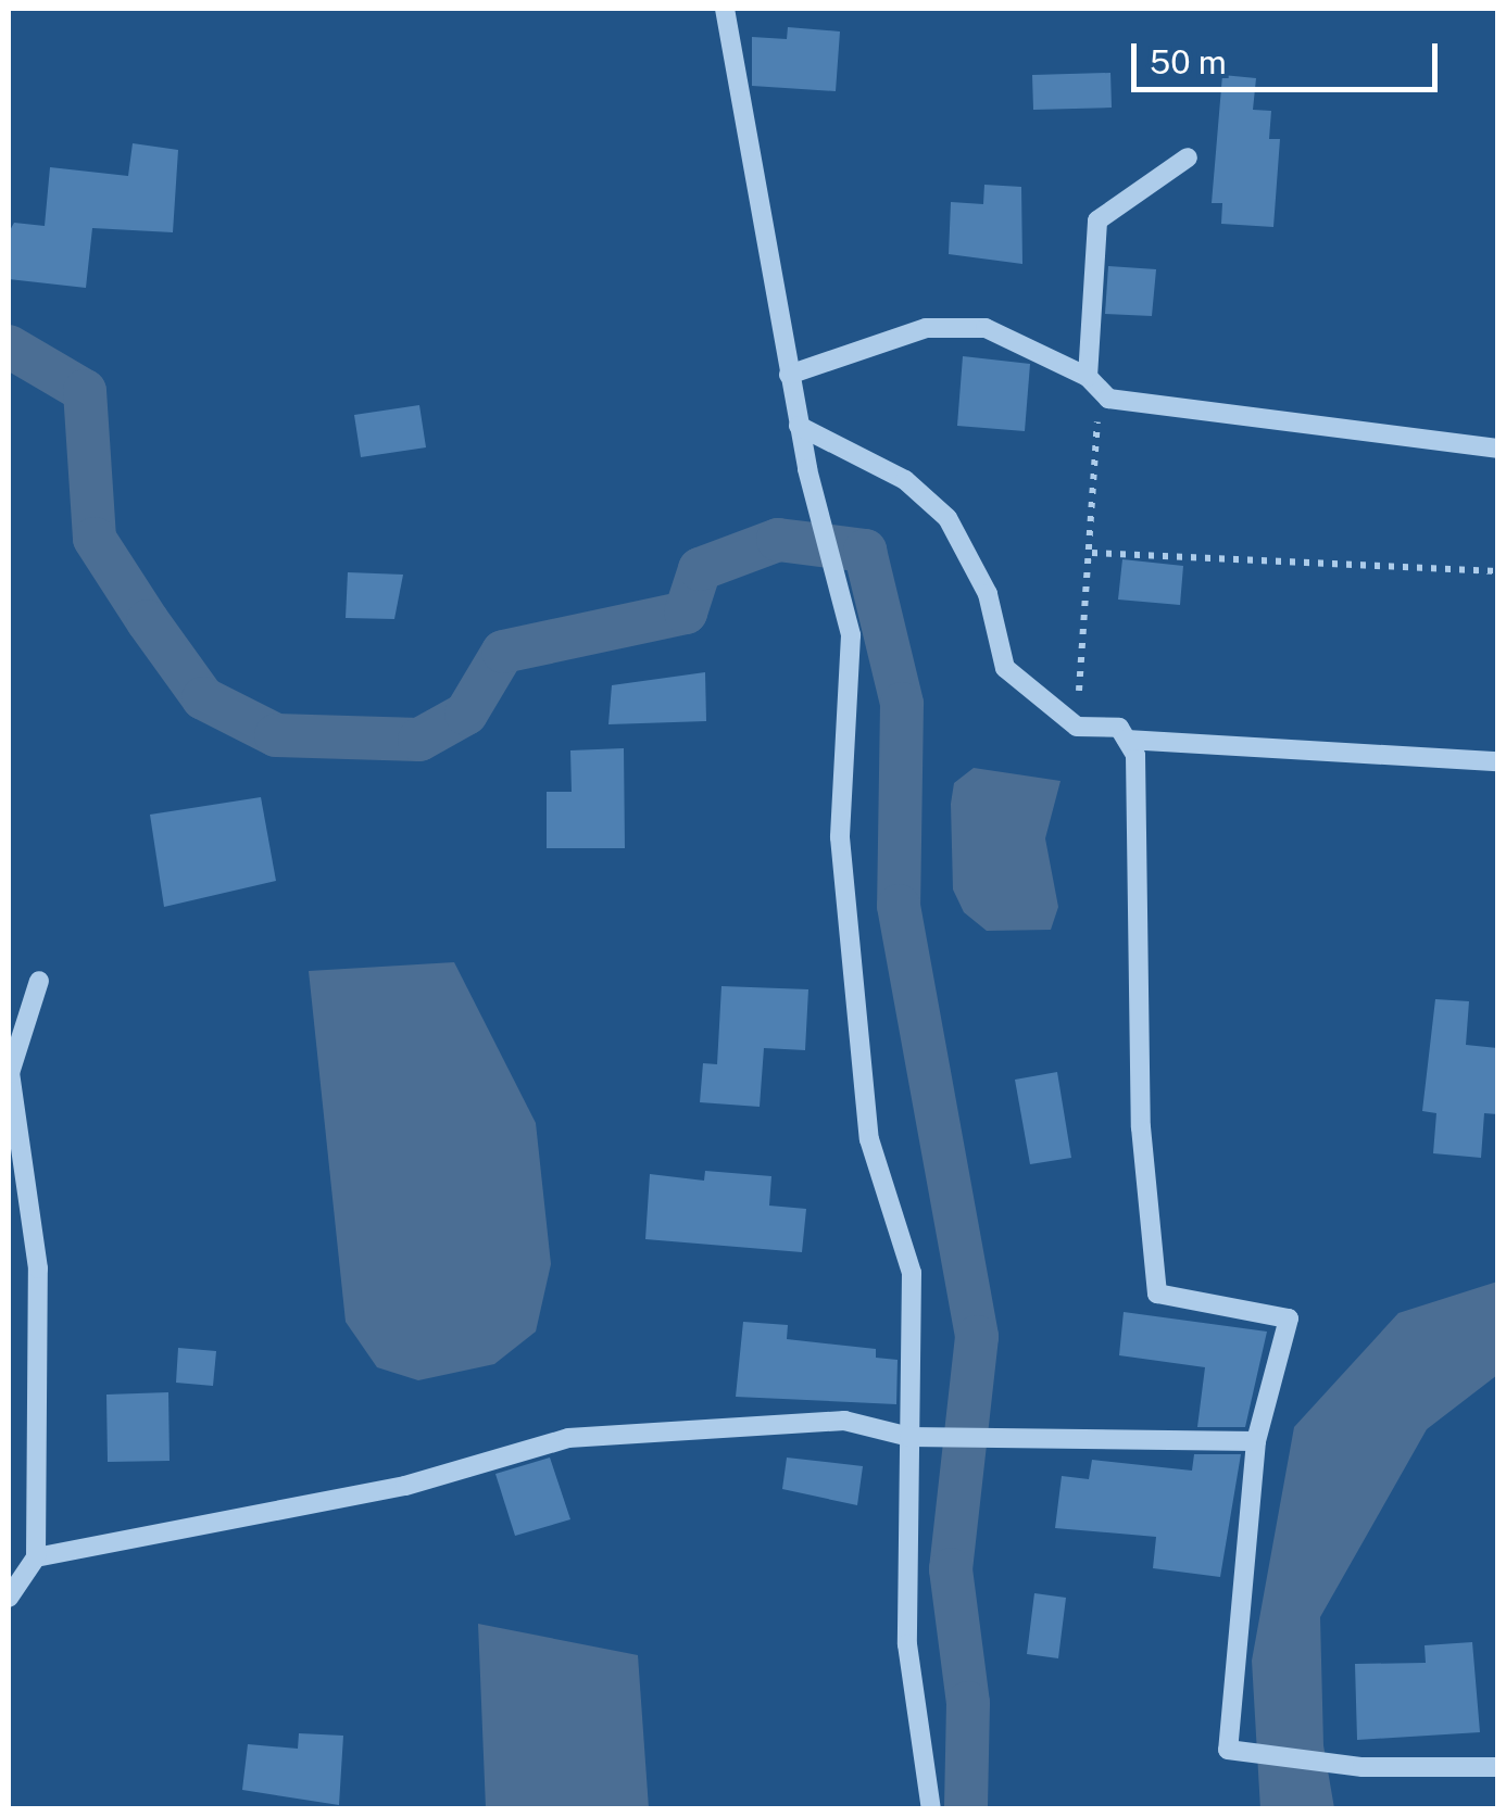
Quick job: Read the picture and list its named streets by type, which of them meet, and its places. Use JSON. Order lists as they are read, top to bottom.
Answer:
{
  "scale_bar": "50 m"
}
